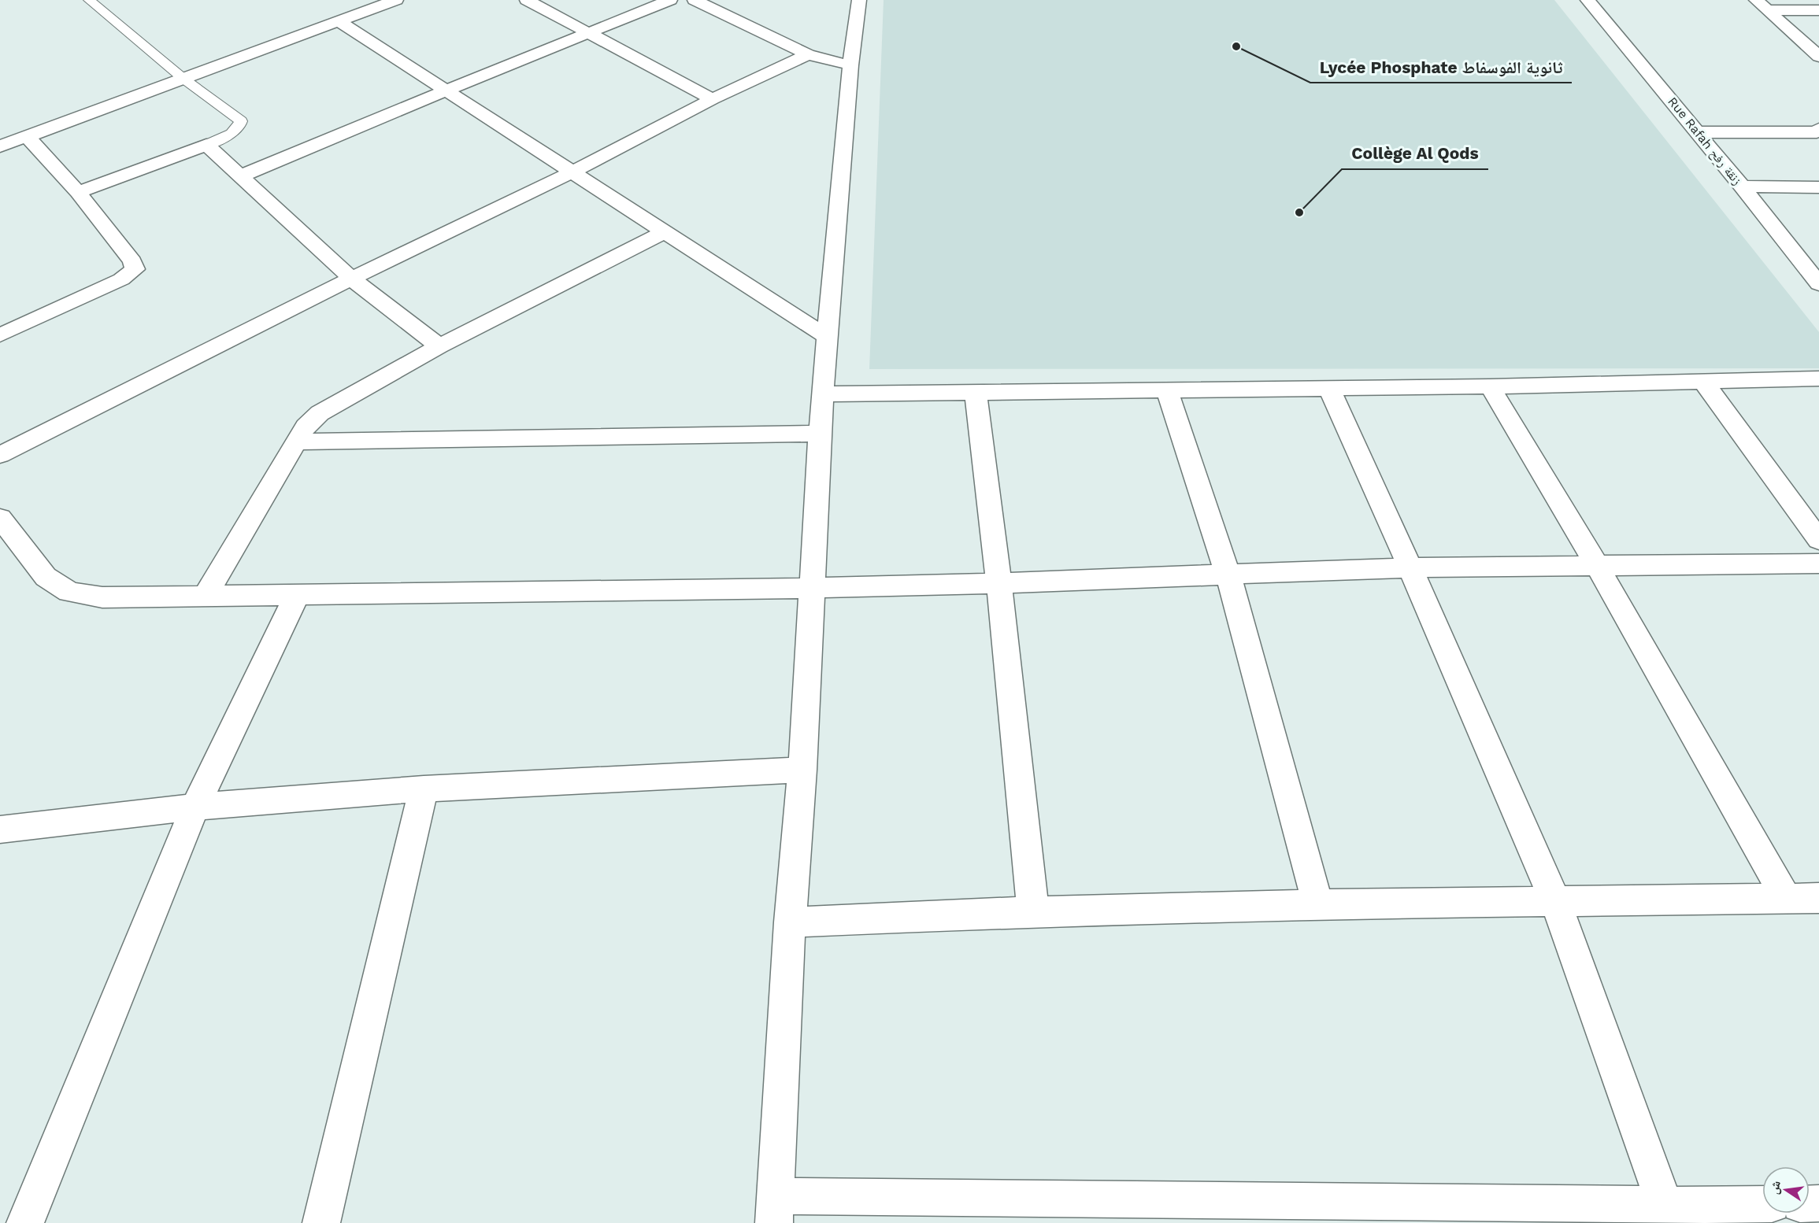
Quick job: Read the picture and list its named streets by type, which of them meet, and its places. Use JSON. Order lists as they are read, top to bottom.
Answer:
{
  "streets": {
    "street": ["Rue Rafah زنقة رفح"]
  },
  "places": ["Lycée Phosphate ثانوية الفوسفاط", "Collège Al Qods"],
  "north": "left"
}
